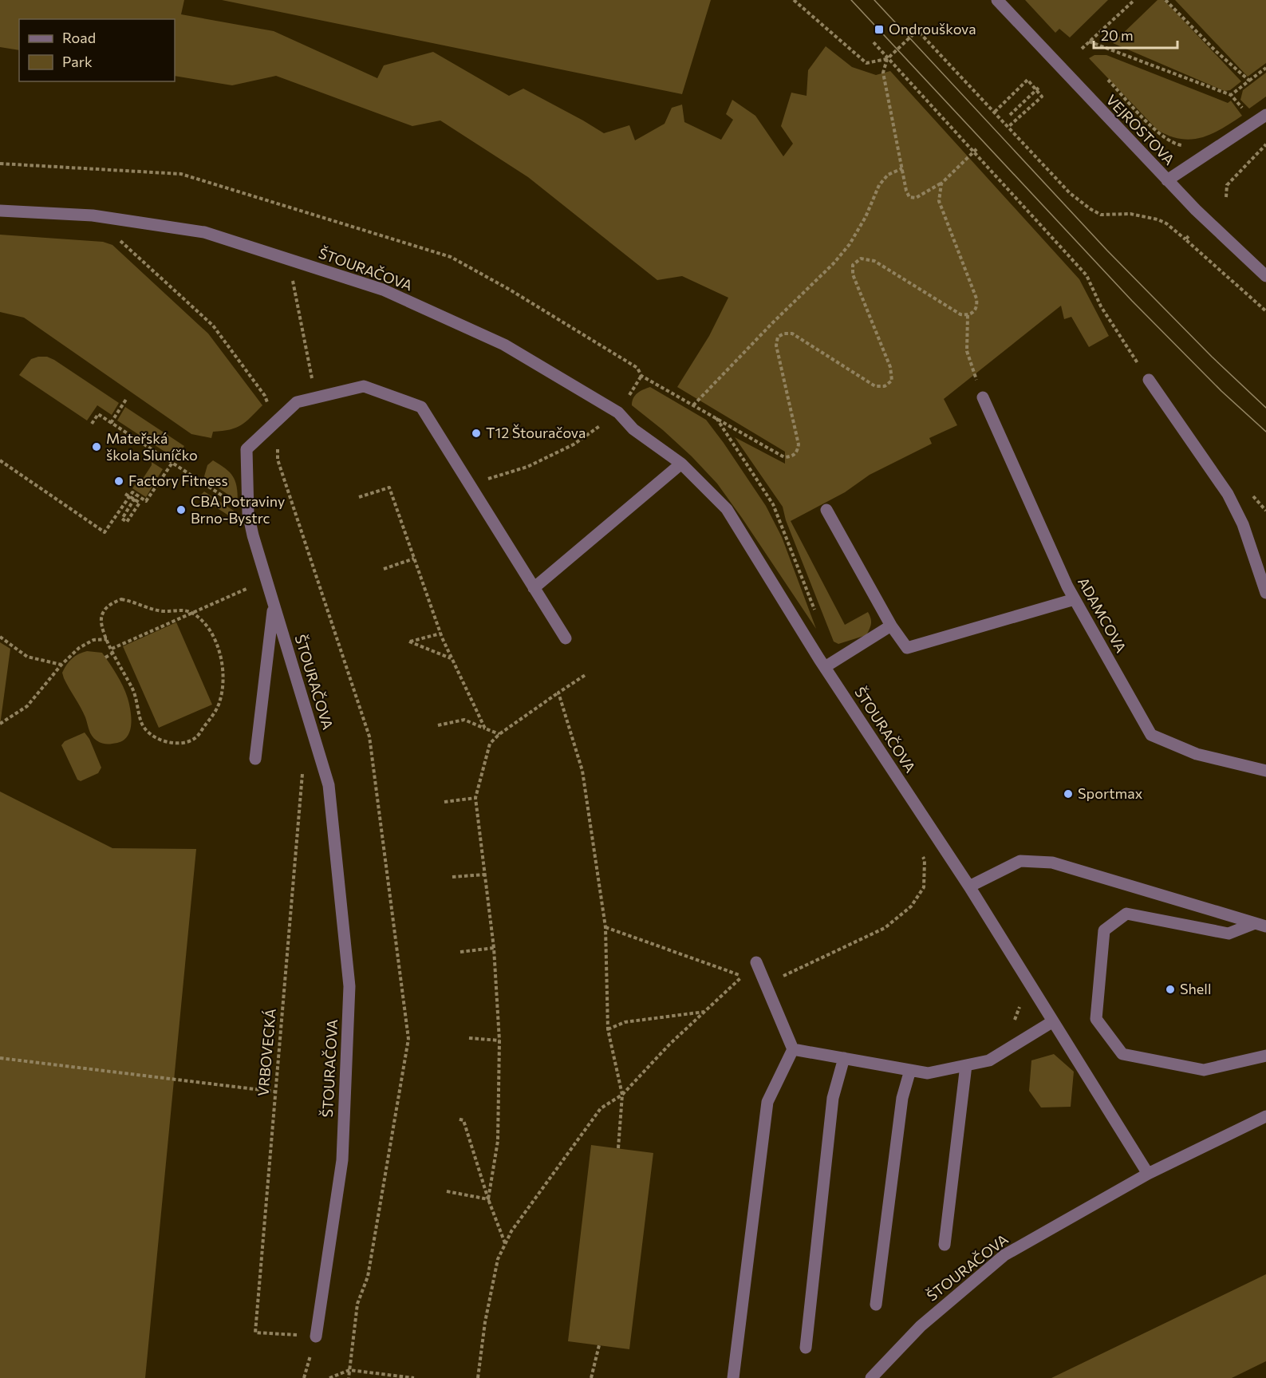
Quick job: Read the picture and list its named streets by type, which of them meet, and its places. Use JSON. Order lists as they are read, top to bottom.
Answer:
{
  "streets": {
    "street": ["VEJROSTOVA", "ŠTOURAČOVA", "ADAMCOVA"],
    "path": ["VRBOVECKÁ"]
  },
  "crossings": [
    ["ŠTOURAČOVA", "VRBOVECKÁ"]
  ],
  "places": {
    "transit": ["Ondrouškova"],
    "other": [
      "T12 Štouračova",
      "Mateřská škola Sluníčko",
      "Factory Fitness",
      "CBA Potraviny Brno-Bystrc",
      "Sportmax",
      "Shell"
    ]
  },
  "legend": ["Road", "Park"],
  "scale_bar": "20 m"
}
